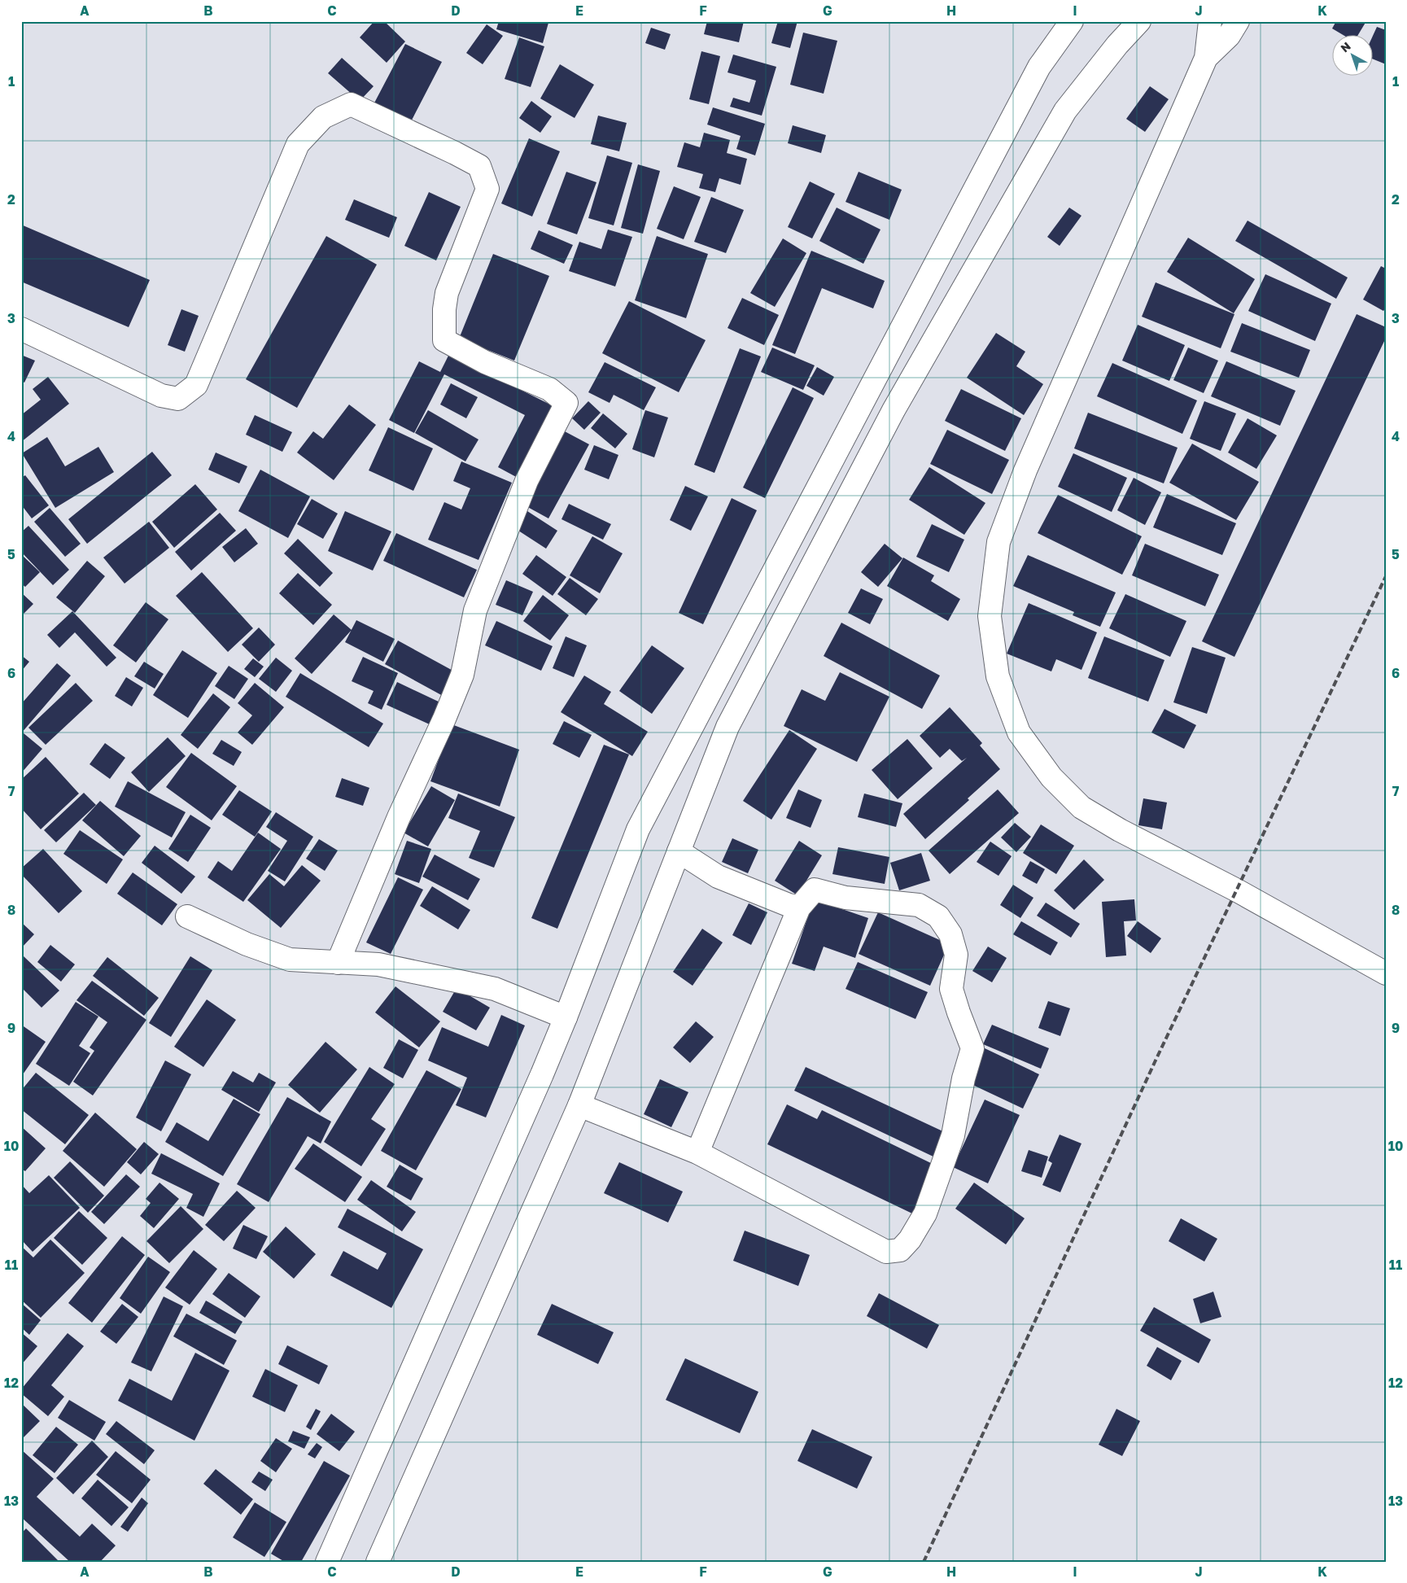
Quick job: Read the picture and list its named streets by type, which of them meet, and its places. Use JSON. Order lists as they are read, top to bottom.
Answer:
{
  "north": "top left",
  "grid": {
    "columns": [
      "A",
      "B",
      "C",
      "D",
      "E",
      "F",
      "G",
      "H",
      "I",
      "J",
      "K"
    ],
    "rows": [
      "1",
      "2",
      "3",
      "4",
      "5",
      "6",
      "7",
      "8",
      "9",
      "10",
      "11",
      "12",
      "13"
    ]
  }
}
